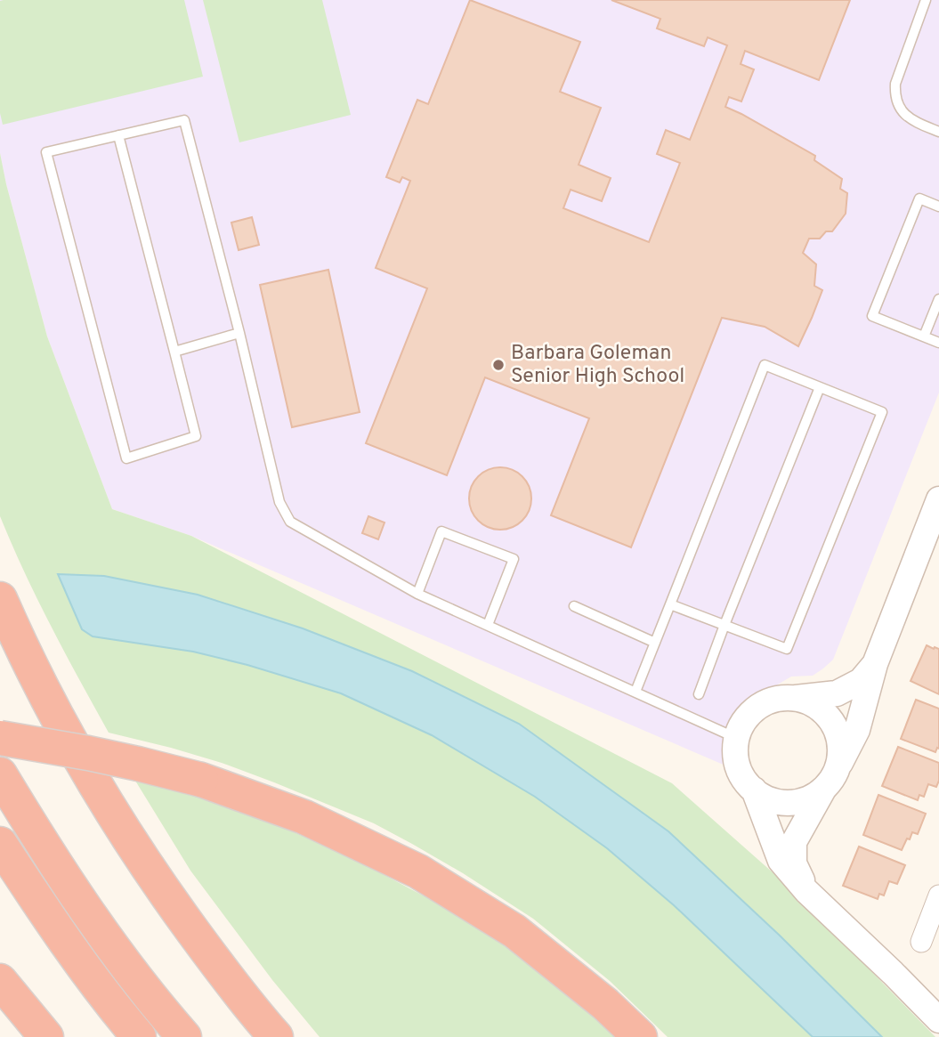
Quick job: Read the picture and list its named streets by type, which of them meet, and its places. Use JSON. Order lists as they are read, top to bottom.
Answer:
{
  "places": ["Barbara Goleman Senior High School"]
}
